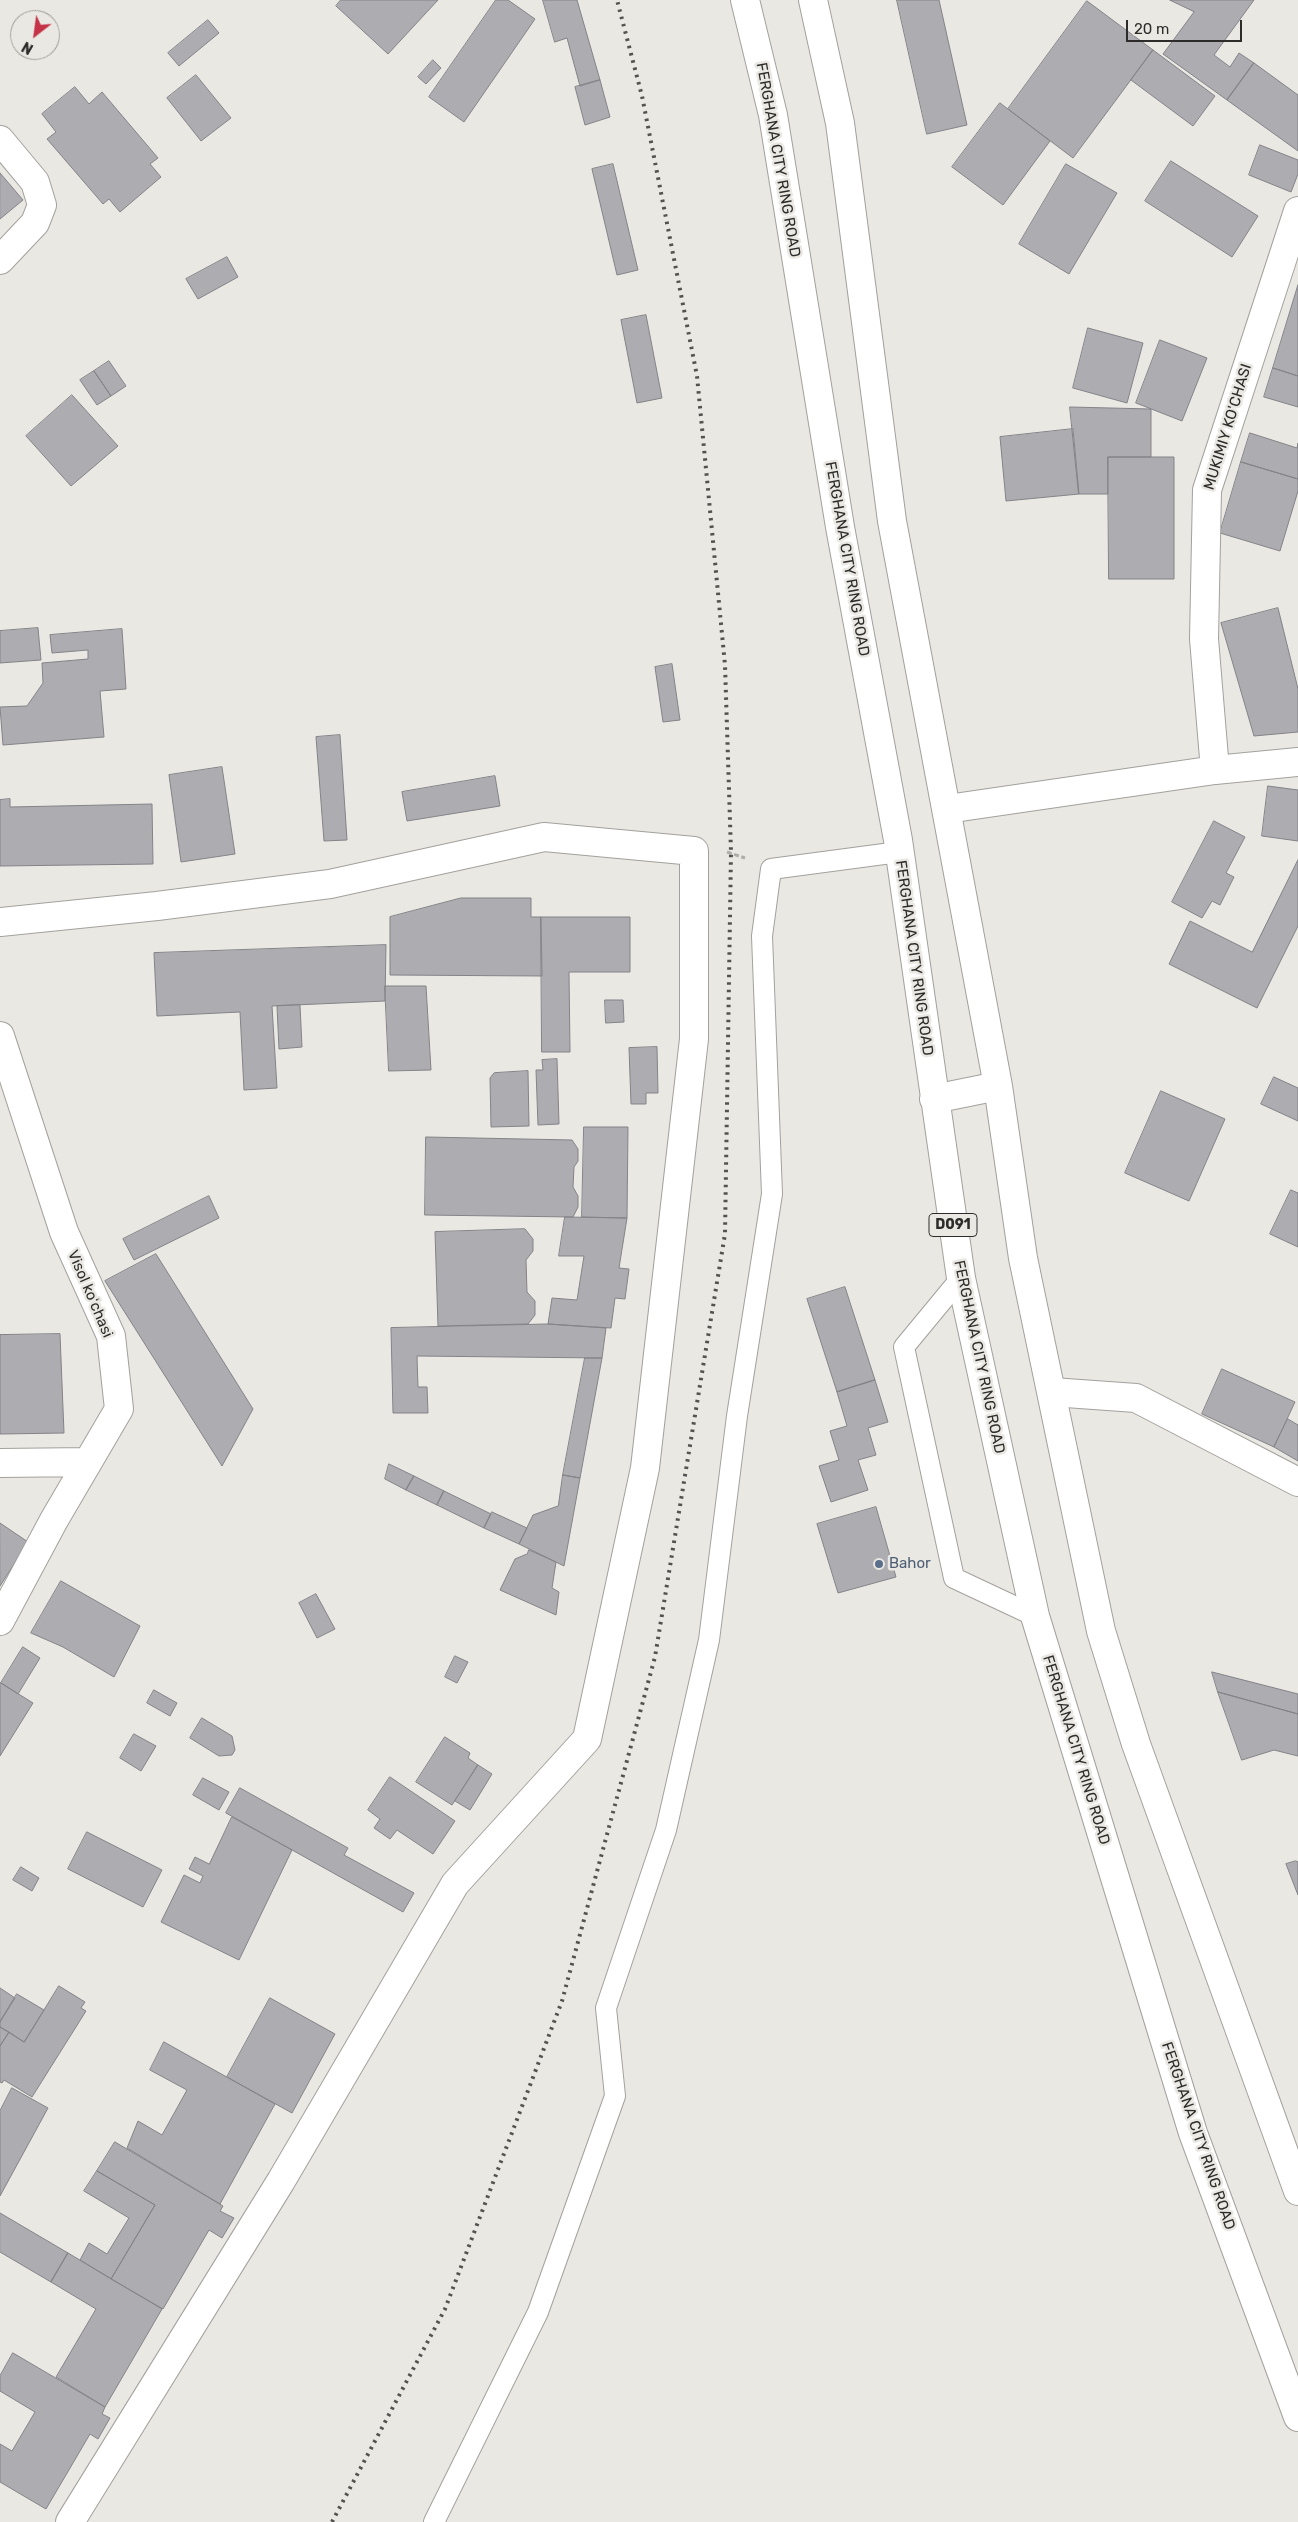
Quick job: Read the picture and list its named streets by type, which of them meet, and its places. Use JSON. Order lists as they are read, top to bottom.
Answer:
{
  "streets": {
    "main road": [
      "FERGHANA CITY RING ROAD",
      "MUKIMIY KO'CHASI",
      "D091",
      "Visol koʻchasi"
    ]
  },
  "places": ["Bahor"],
  "scale_bar": "20 m",
  "north": "bottom left"
}
